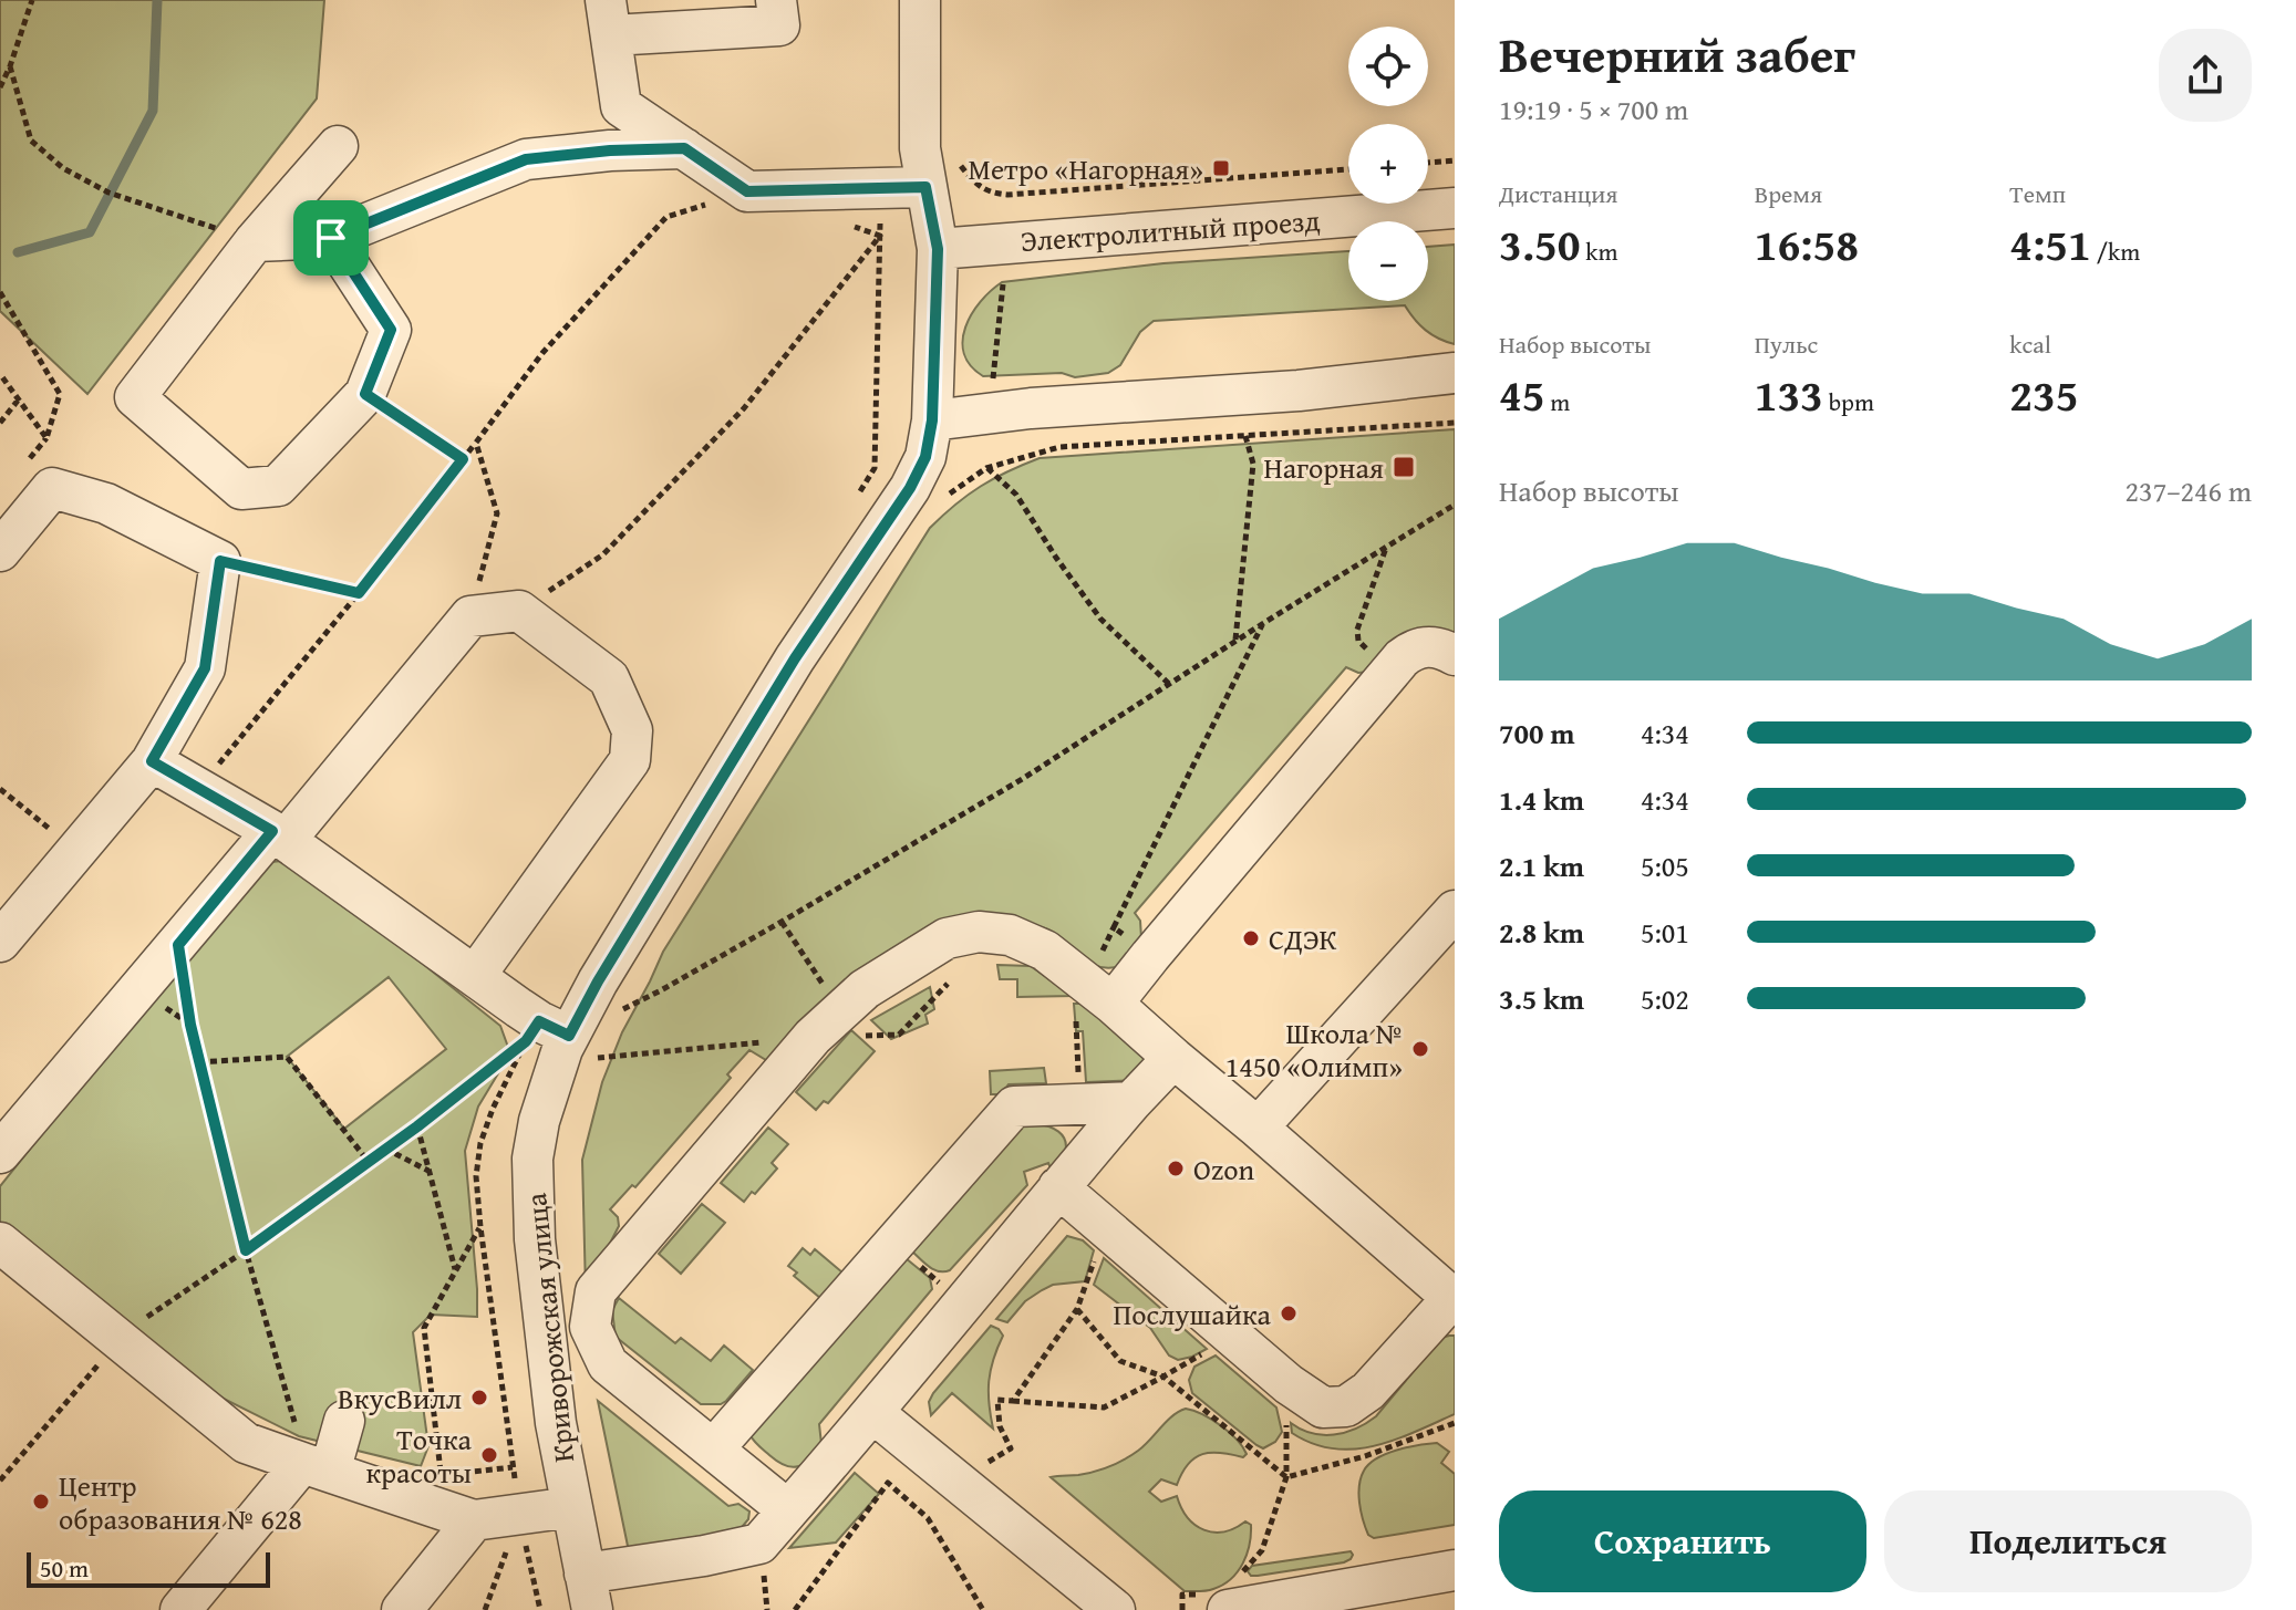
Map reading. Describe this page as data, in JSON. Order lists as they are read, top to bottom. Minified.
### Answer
{"streets":{"street":["Электролитный проезд","Криворожская улица"]},"crossings":[["Электролитный проезд","Криворожская улица"]],"places":{"transit":["Метро «Нагорная»","Нагорная"],"other":["СДЭК","Школа № 1450 «Олимп»","Ozon","Послушайка","ВкусВилл","Точка красоты","Центр образования № 628"]},"scale_bar":"50 m","page":{"heading":["Вечерний забег","19:19 · 5 × 700 m"],"map_buttons":["+","−"],"stats":[["Дистанция","3.50 km"],["Время","16:58"],["Темп","4:51 /km"],["Набор высоты","45 m"],["Пульс","133 bpm"],["kcal","235"]],"chart":["Набор высоты","237–246 m"],"list":[{"name":"700 m","note":"4:34"},{"name":"1.4 km","note":"4:34"},{"name":"2.1 km","note":"5:05"},{"name":"2.8 km","note":"5:01"},{"name":"3.5 km","note":"5:02"}],"buttons":["Сохранить","Поделиться"],"scale":"50 m"}}
